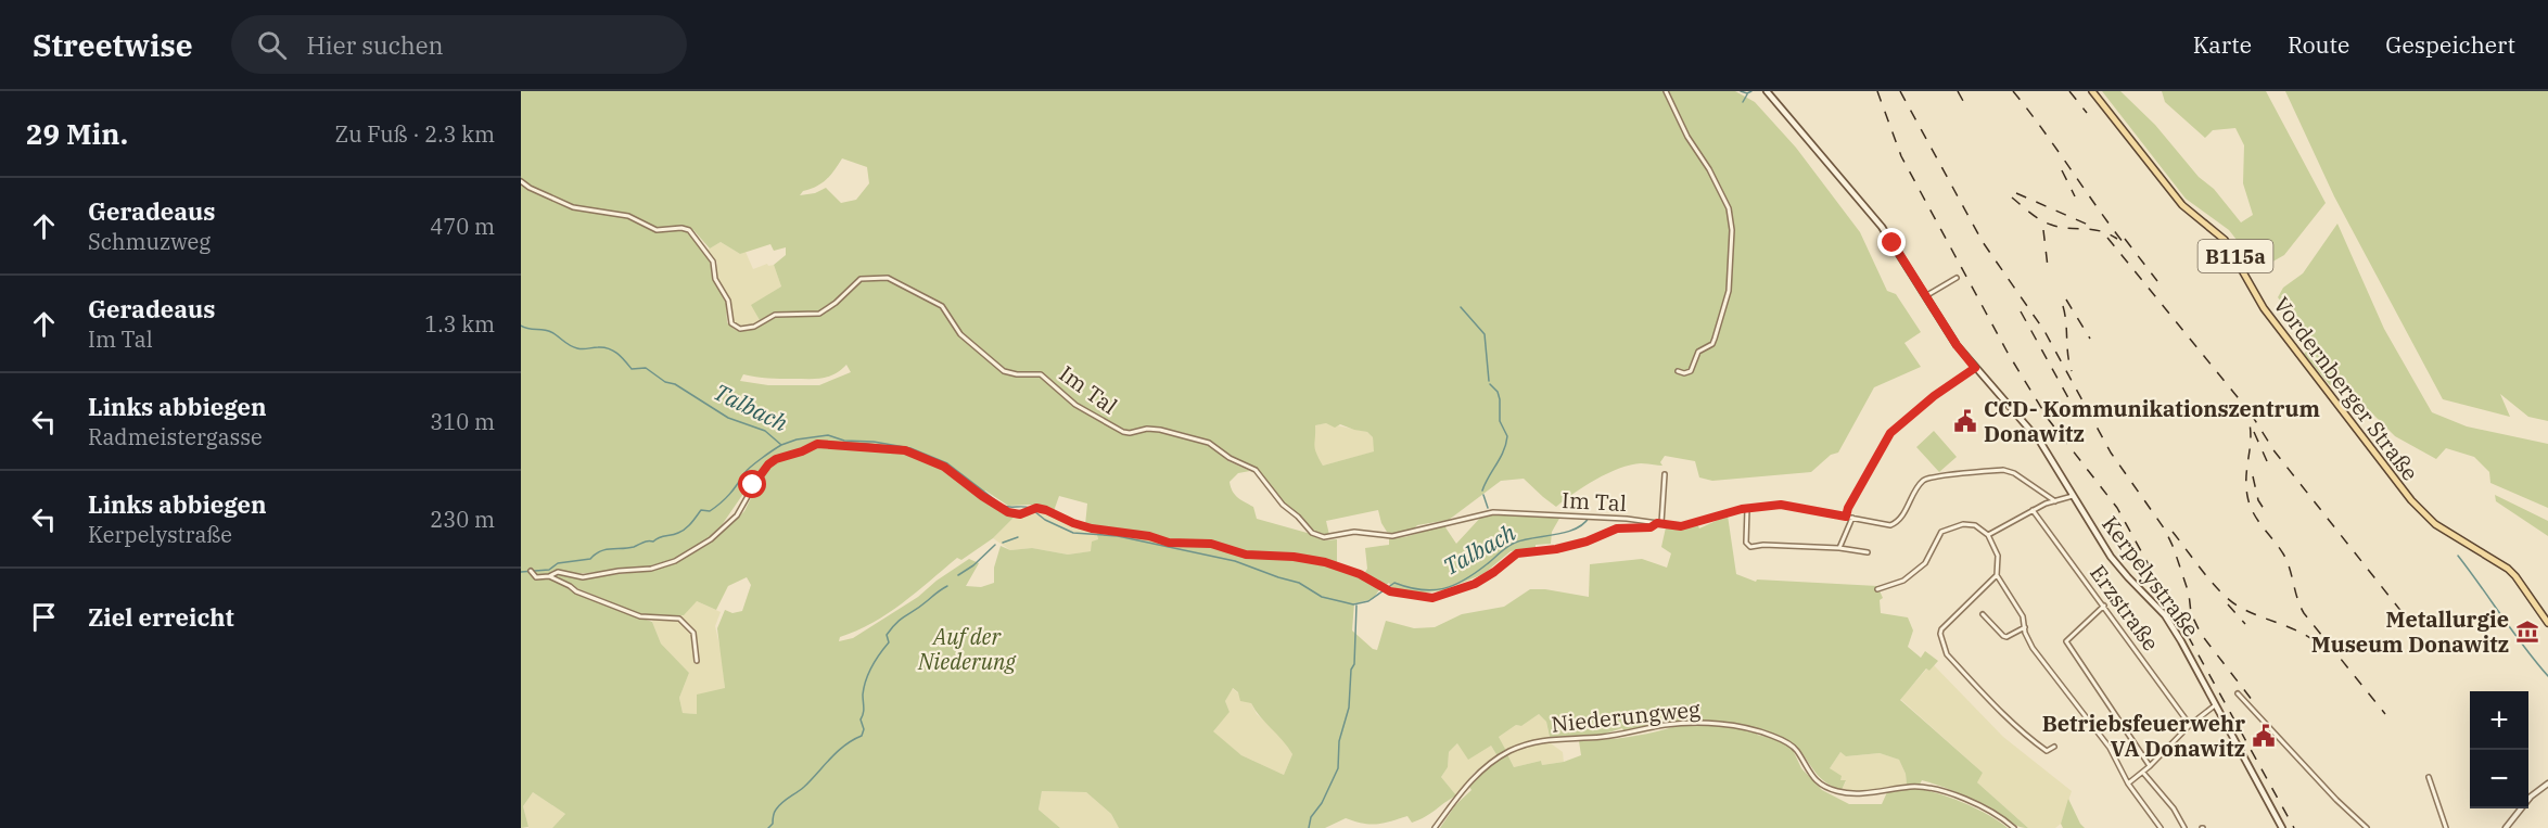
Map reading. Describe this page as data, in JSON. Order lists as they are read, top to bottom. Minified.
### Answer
{"streets":{"main road":["B115a","Vordernberger Straße","Kerpelystraße"],"street":["Im Tal","Erzstraße","Niederungweg"]},"water":["Talbach"],"parks":["Auf der Niederung"],"places":{"public building":["CCD- Kommunikationszentrum Donawitz","Betriebsfeuerwehr VA Donawitz"],"museum":["Metallurgie Museum Donawitz"]},"page":{"header":"Streetwise","search":"Hier suchen","nav":["Karte","Route","Gespeichert"],"heading":["29 Min.","Zu Fuß · 2.3 km"],"list":[["Geradeaus","Schmuzweg","470 m"],["Geradeaus","Im Tal","1.3 km"],["Links abbiegen","Radmeistergasse","310 m"],["Links abbiegen","Kerpelystraße","230 m"],"Ziel erreicht"],"map_buttons":["+","−"]}}
